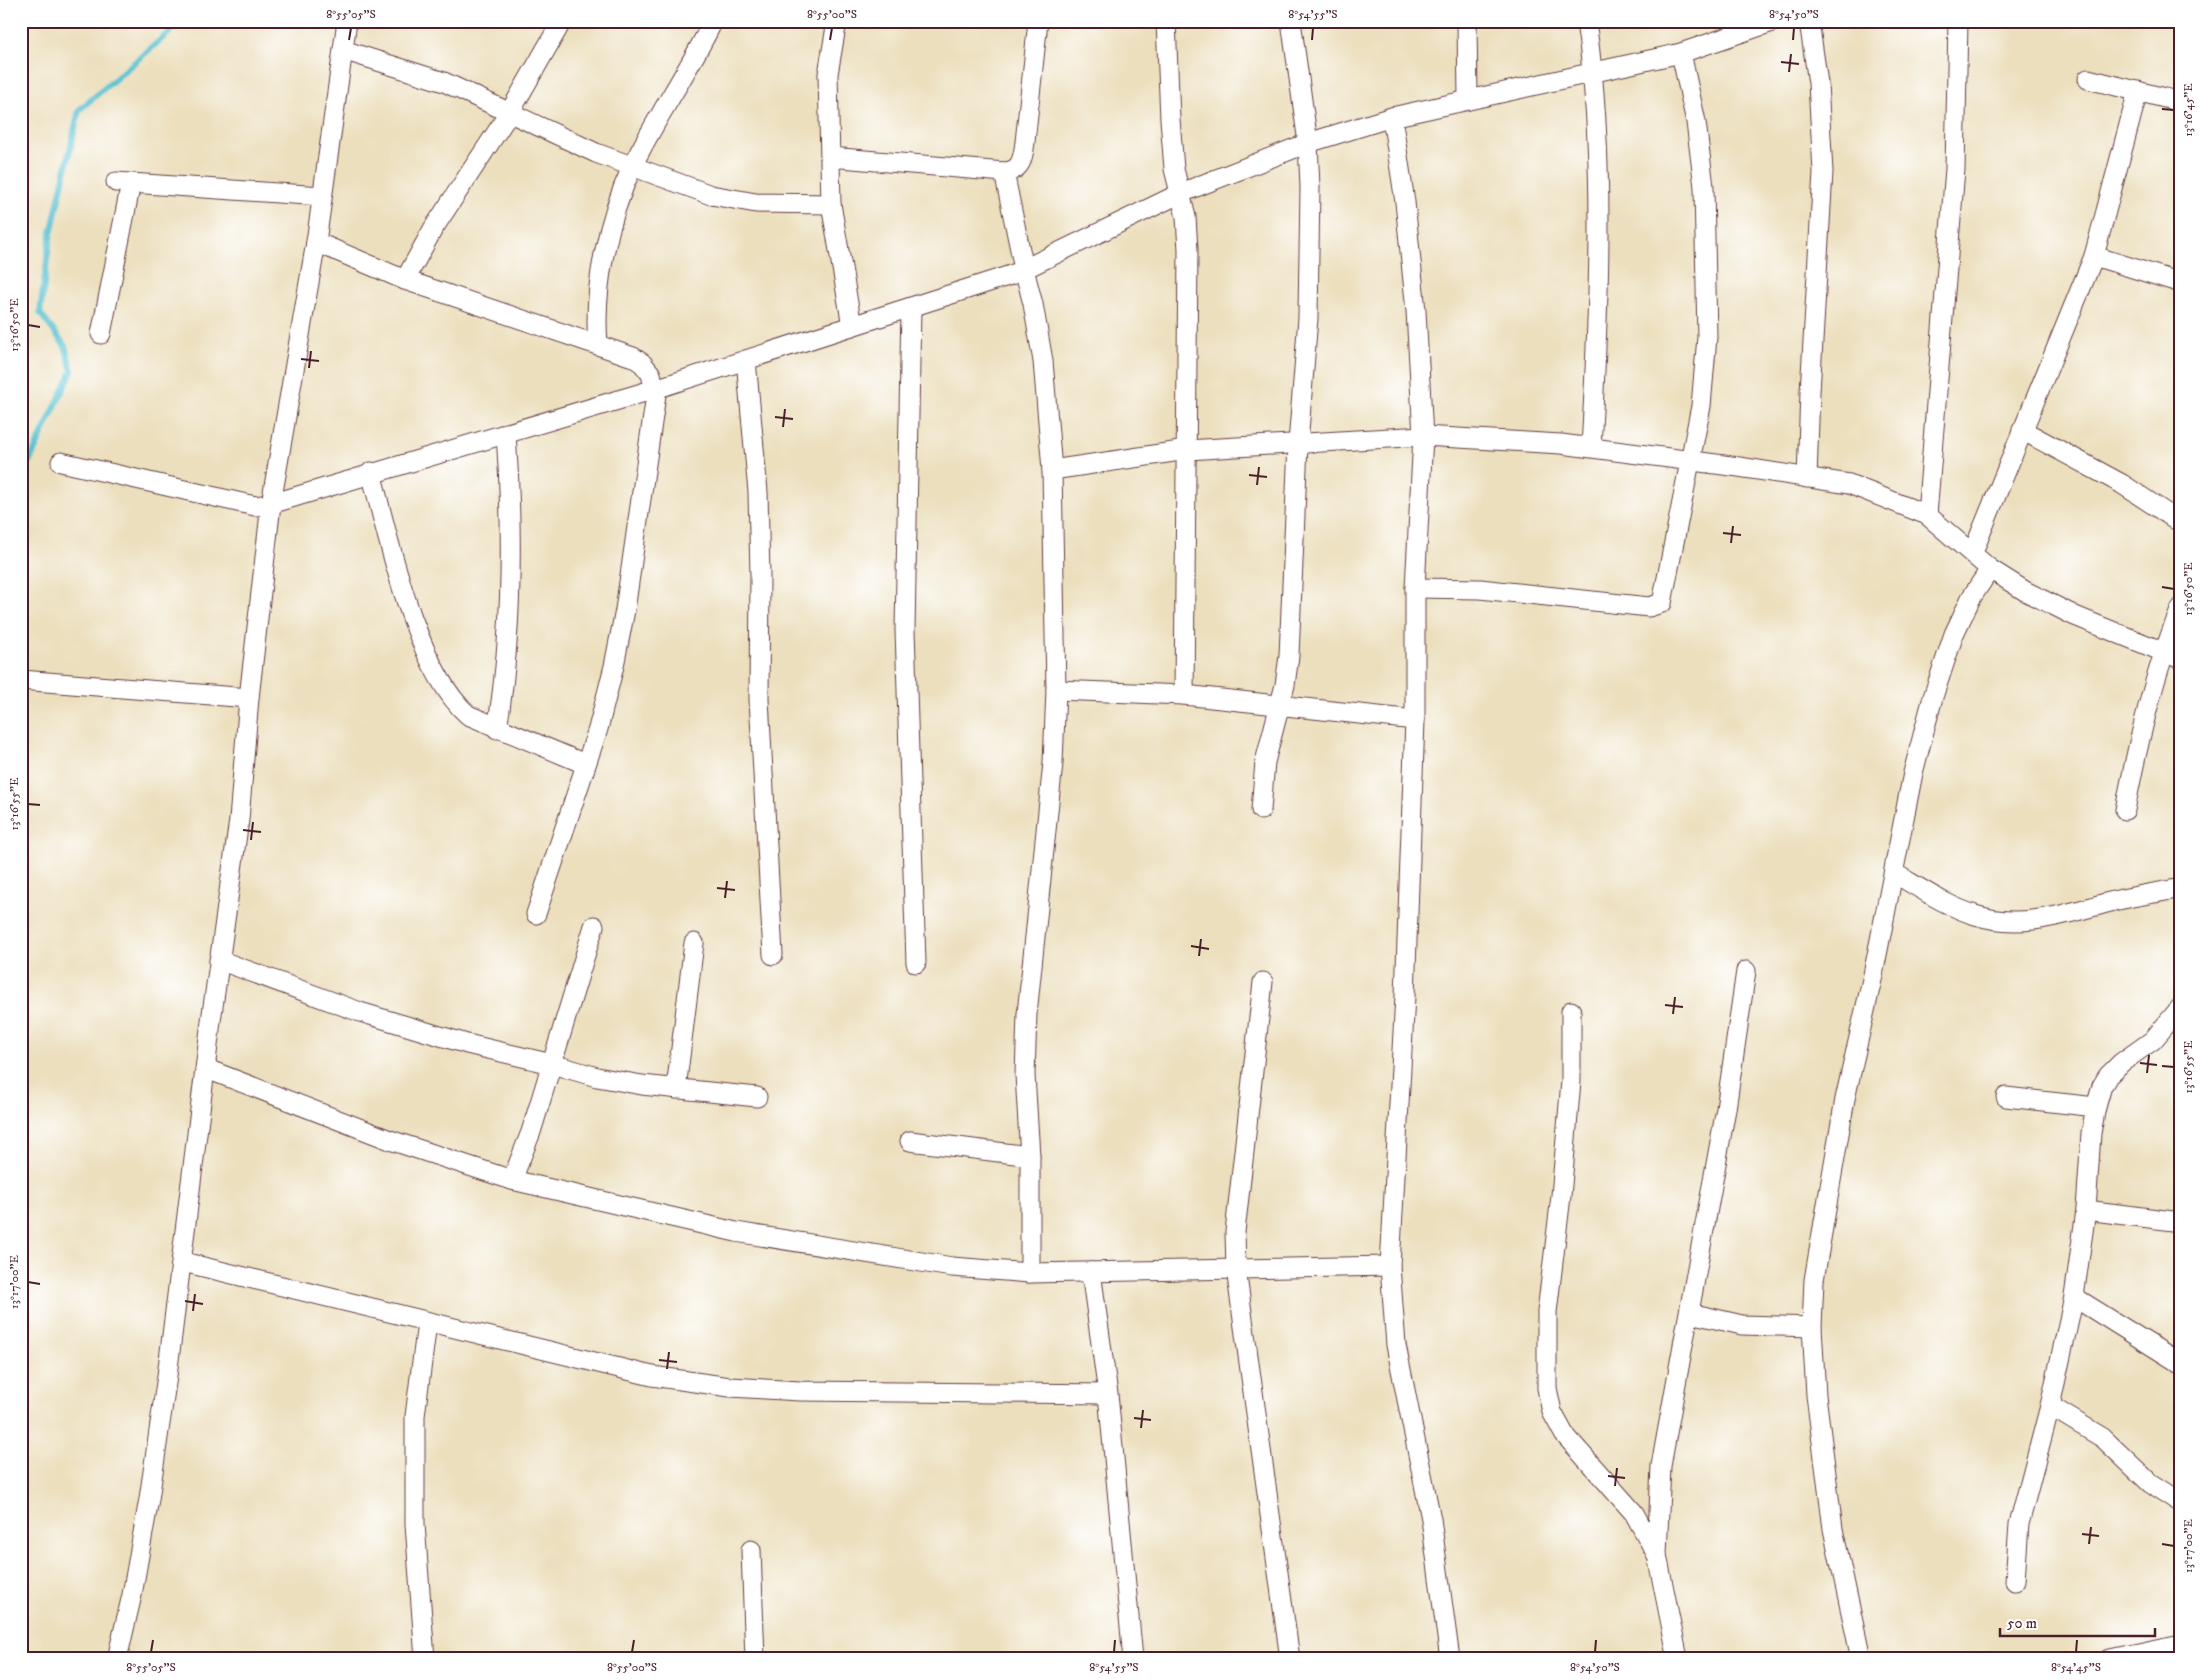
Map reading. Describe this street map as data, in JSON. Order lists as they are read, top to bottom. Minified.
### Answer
{"scale_bar":"50 m","coordinates":["8°55'05\"S","8°55'00\"S","8°54'55\"S","8°54'50\"S","13°16'45\"E","13°16'50\"E","13°16'55\"E","13°17'00\"E","8°54'45\"S"]}
